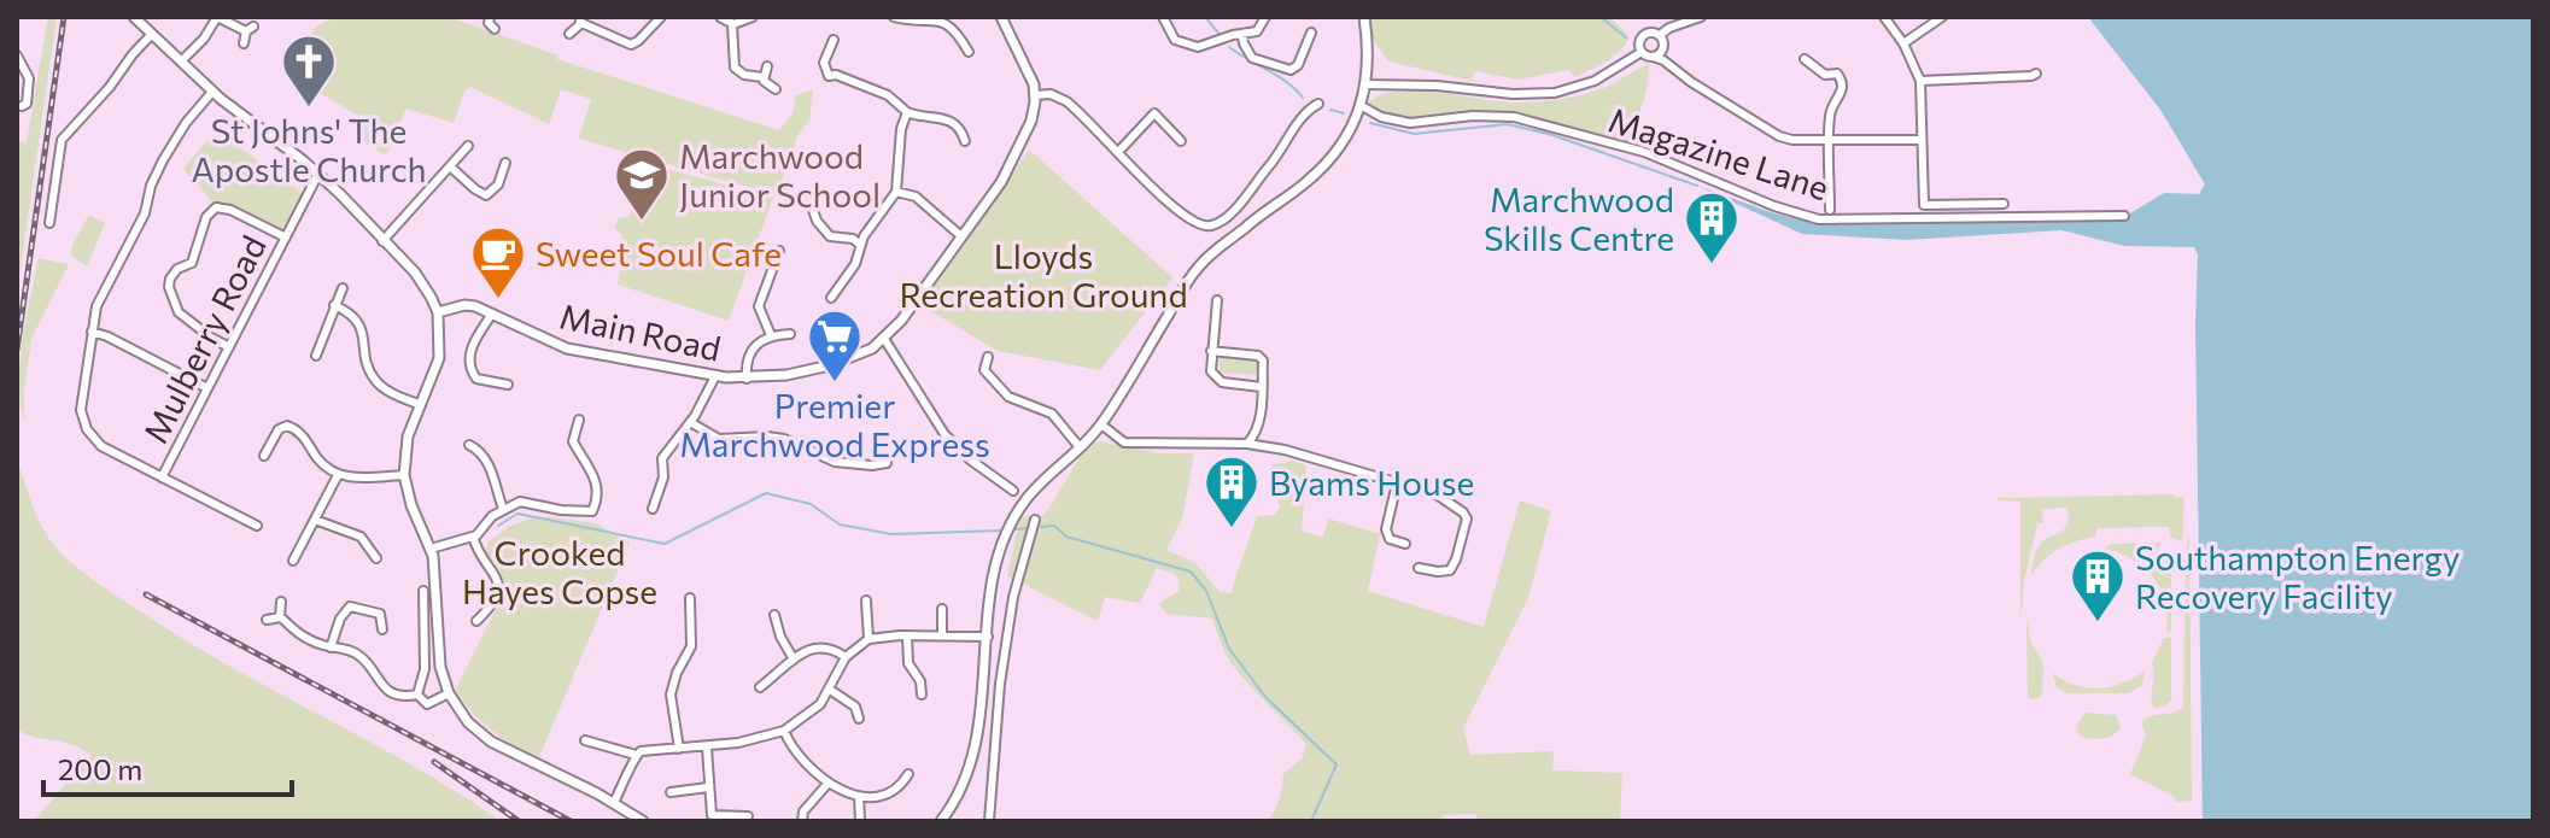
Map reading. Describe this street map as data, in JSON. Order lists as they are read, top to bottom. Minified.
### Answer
{"streets":{"street":["Magazine Lane","Main Road","Mulberry Road"]},"parks":["Lloyds Recreation Ground","Crooked Hayes Copse"],"places":{"church":["St Johns' The Apostle Church"],"school or university":["Marchwood Junior School"],"building":["Marchwood Skills Centre","Byams House","Southampton Energy Recovery Facility"],"cafe":["Sweet Soul Cafe"],"supermarket":["Premier Marchwood Express"]},"scale_bar":"200 m"}
